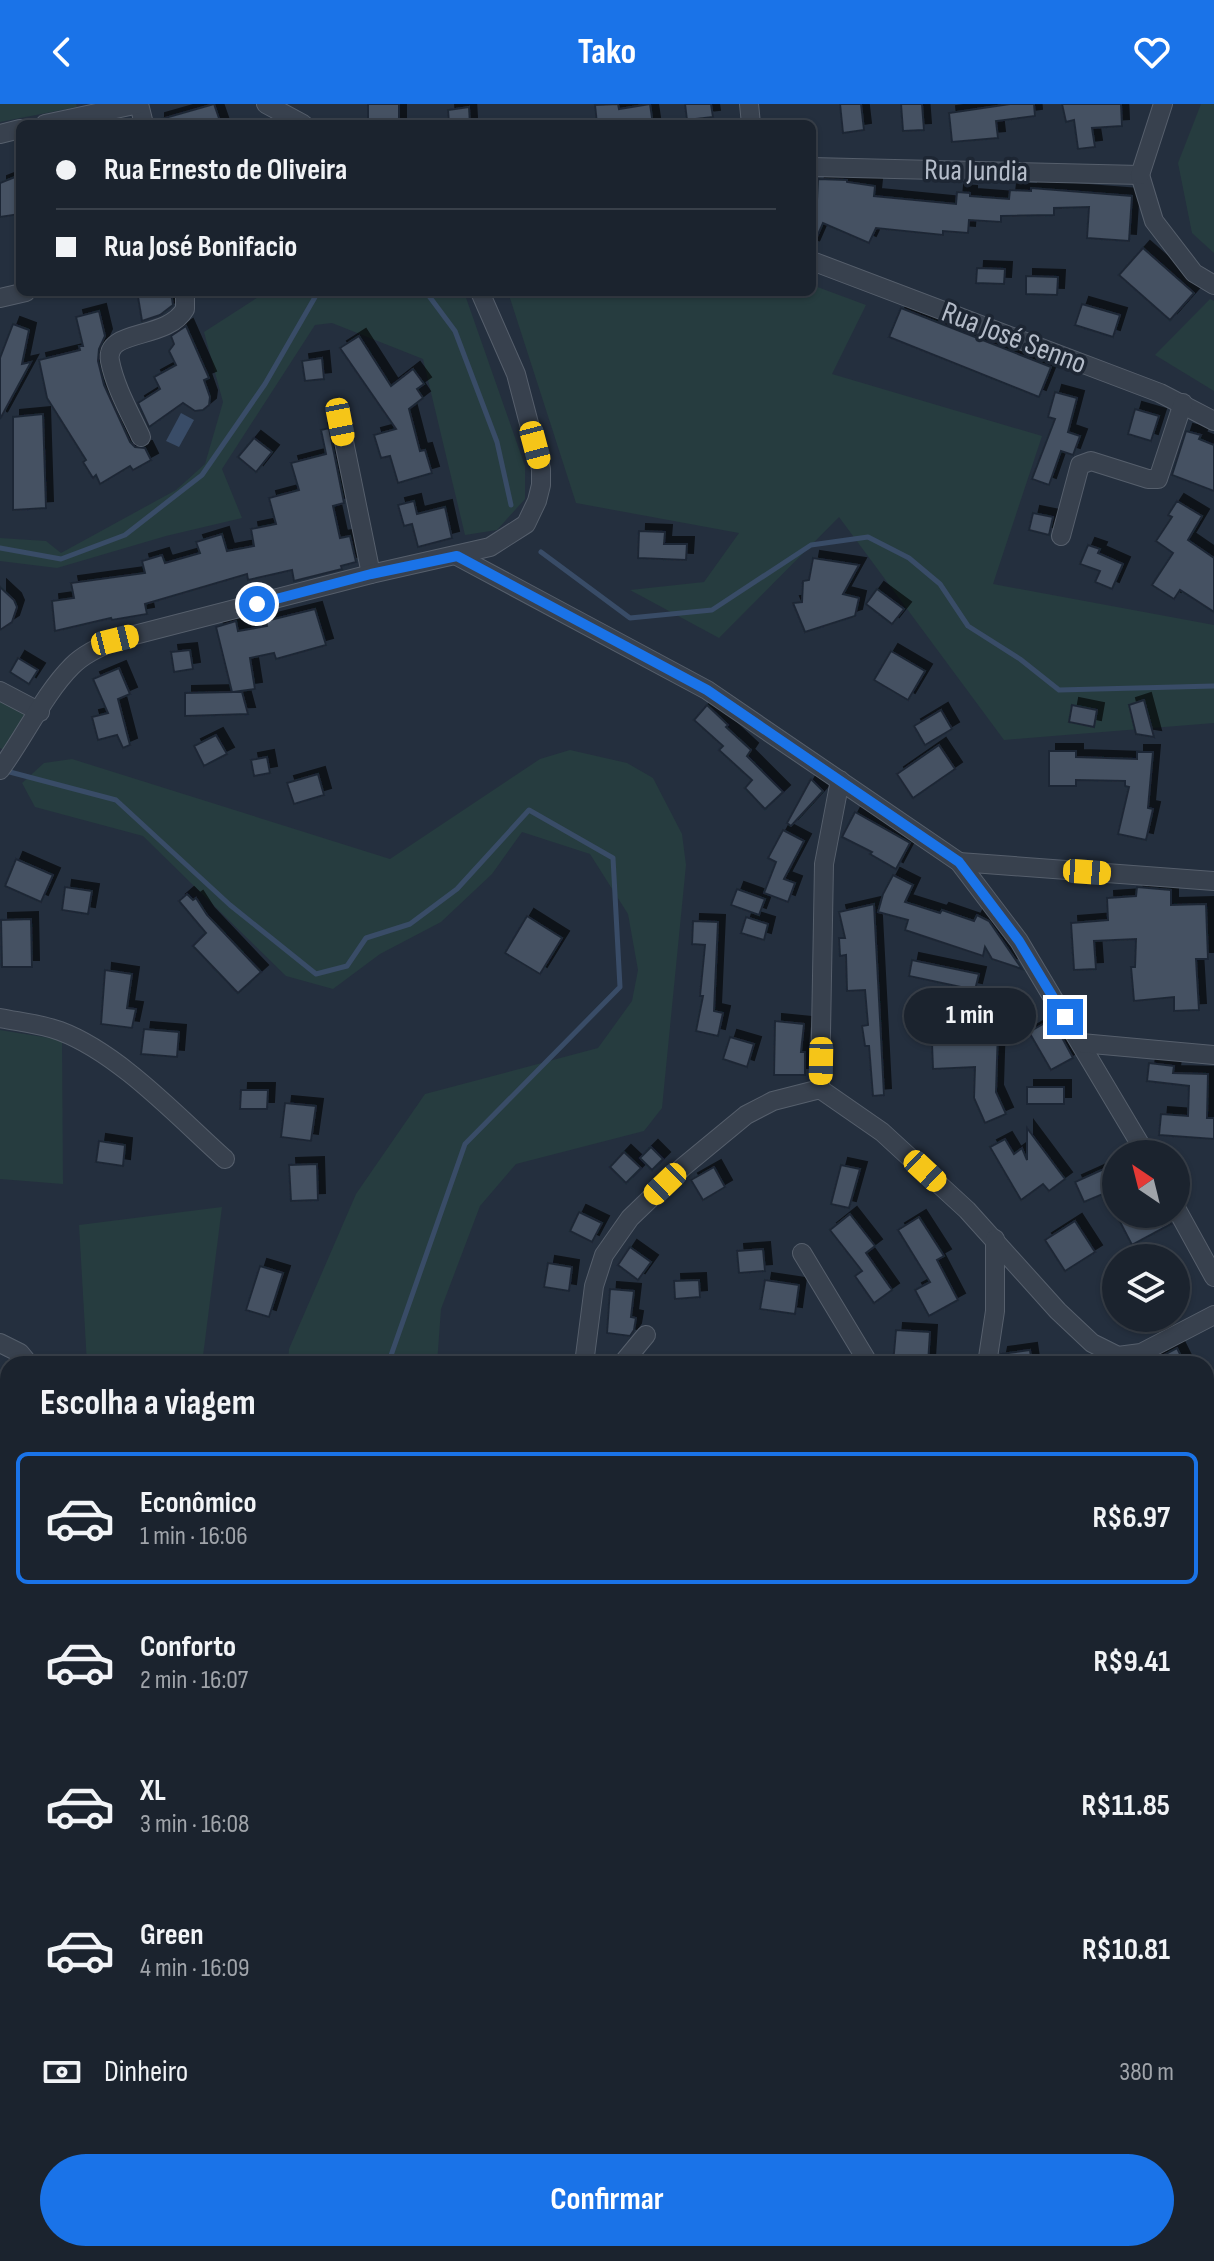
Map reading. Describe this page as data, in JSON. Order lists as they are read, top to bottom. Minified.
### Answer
{"streets":{"street":["Rua Jundia","Rua José Senno"]},"north":"top left","page":{"header":"Tako","banner":["Rua Ernesto de Oliveira","Rua José Bonifacio"],"bubble":"1 min","heading":"Escolha a viagem","list":[{"name":"Econômico","note":"1 min · 16:06","value":"R$6.97"},{"name":"Conforto","note":"2 min · 16:07","value":"R$9.41"},{"name":"XL","note":"3 min · 16:08","value":"R$11.85"},{"name":"Green","note":"4 min · 16:09","value":"R$10.81"}],"pay":["Dinheiro","380 m"],"buttons":"Confirmar"}}
